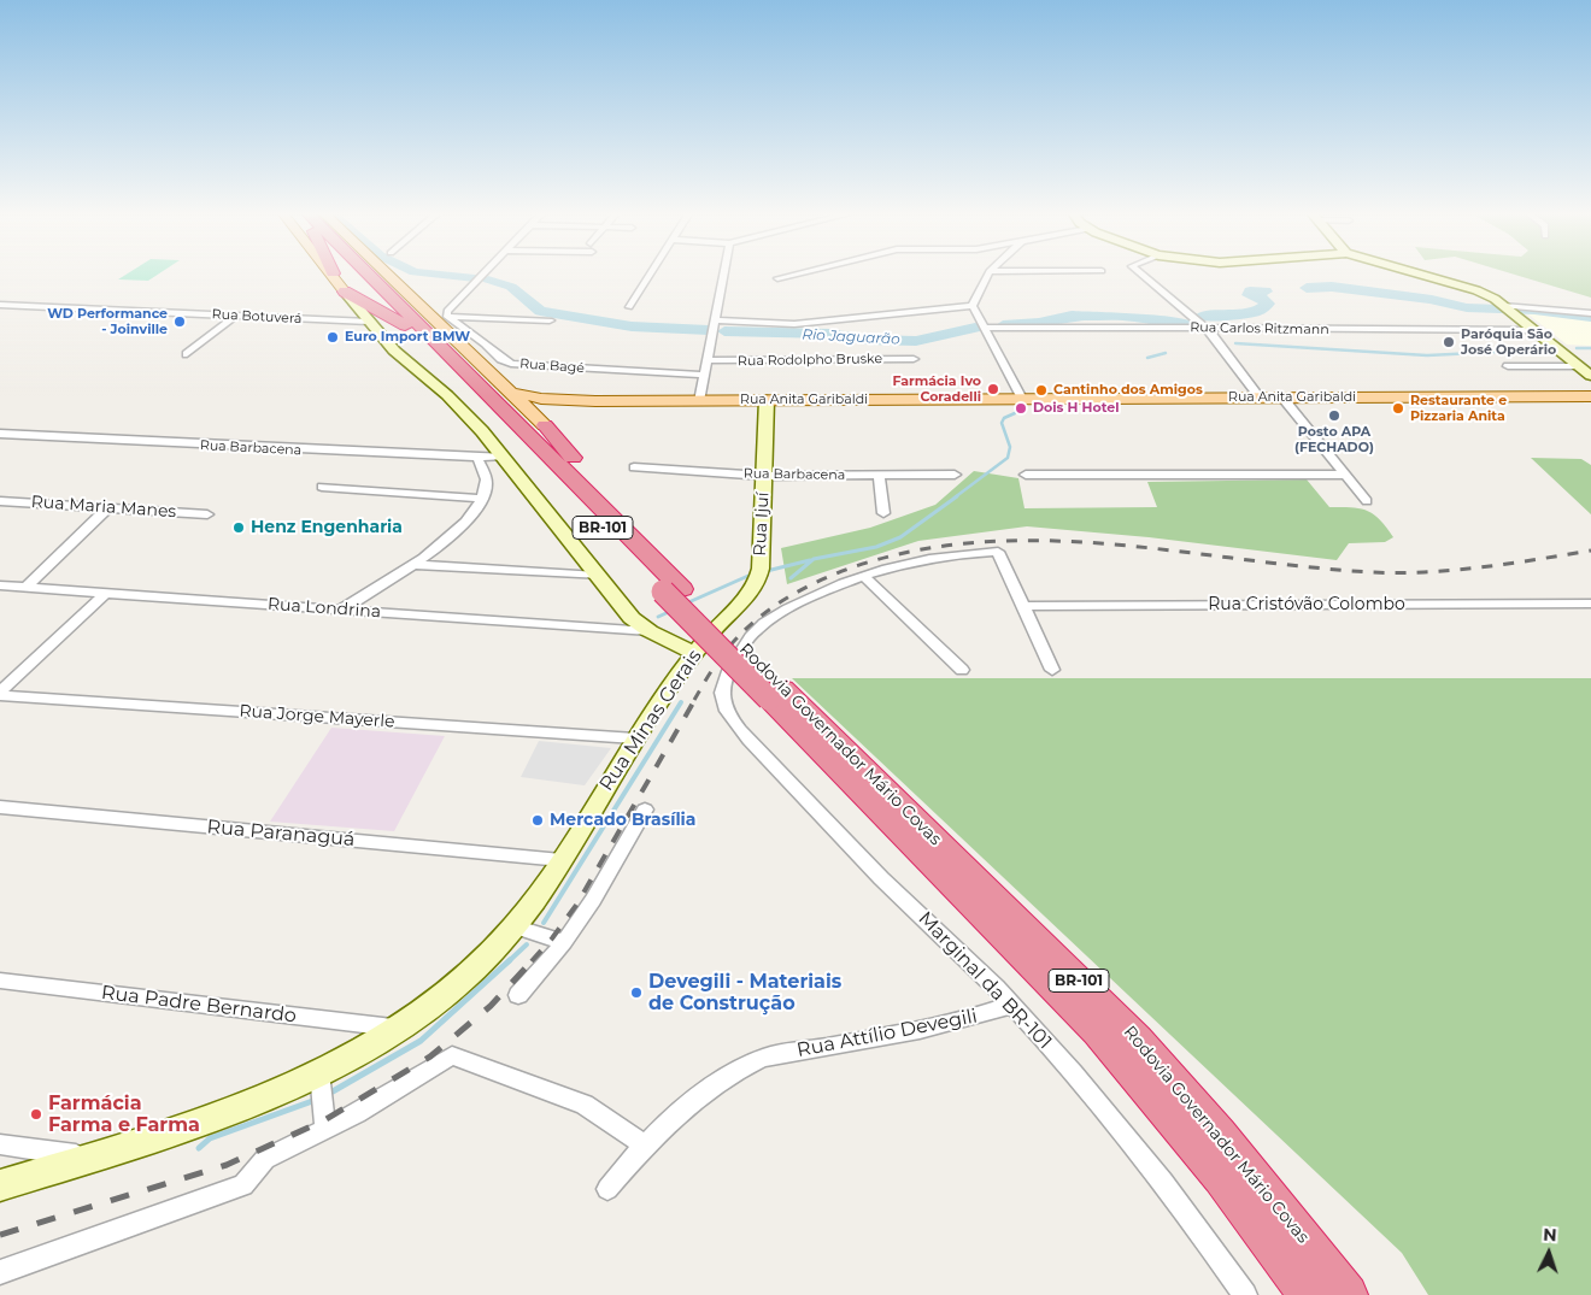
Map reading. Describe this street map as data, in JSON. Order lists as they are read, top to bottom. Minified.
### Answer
{"streets":{"highway":["BR-101","Rodovia Governador Mário Covas"],"main road":["Rua Anita Garibaldi","Rua Ijuí","Rua Minas Gerais"],"street":["Rua Botuverá","Rua Carlos Ritzmann","Rua Rodolpho Bruske","Rua Bagé","Rua Barbacena","Rua Maria Manes","Rua Cristóvão Colombo","Rua Londrina","Rua Jorge Mayerle","Rua Paranaguá","Marginal da BR-101","Rua Padre Bernardo","Rua Attílio Devegili"]},"crossings":[["Rua Anita Garibaldi","Rua Ijuí"],["Rua Barbacena","Rua Ijuí"],["Rua Ijuí","Rua Minas Gerais"],["Rua Jorge Mayerle","Rua Minas Gerais"],["Rua Minas Gerais","Rua Paranaguá"],["Rua Minas Gerais","Rua Padre Bernardo"],["Marginal da BR-101","Rua Attílio Devegili"]],"water":["Rio Jaguarão"],"places":["WD Performance - Joinville","Euro Import BMW","Paróquia São José Operário","Farmácia Ivo Coradelli","Cantinho dos Amigos","Dois H Hotel","Restaurante e Pizzaria Anita","Posto APA (FECHADO)","Henz Engenharia","Mercado Brasília","Devegili - Materiais de Construção","Farmácia Farma e Farma"],"north":"top"}
